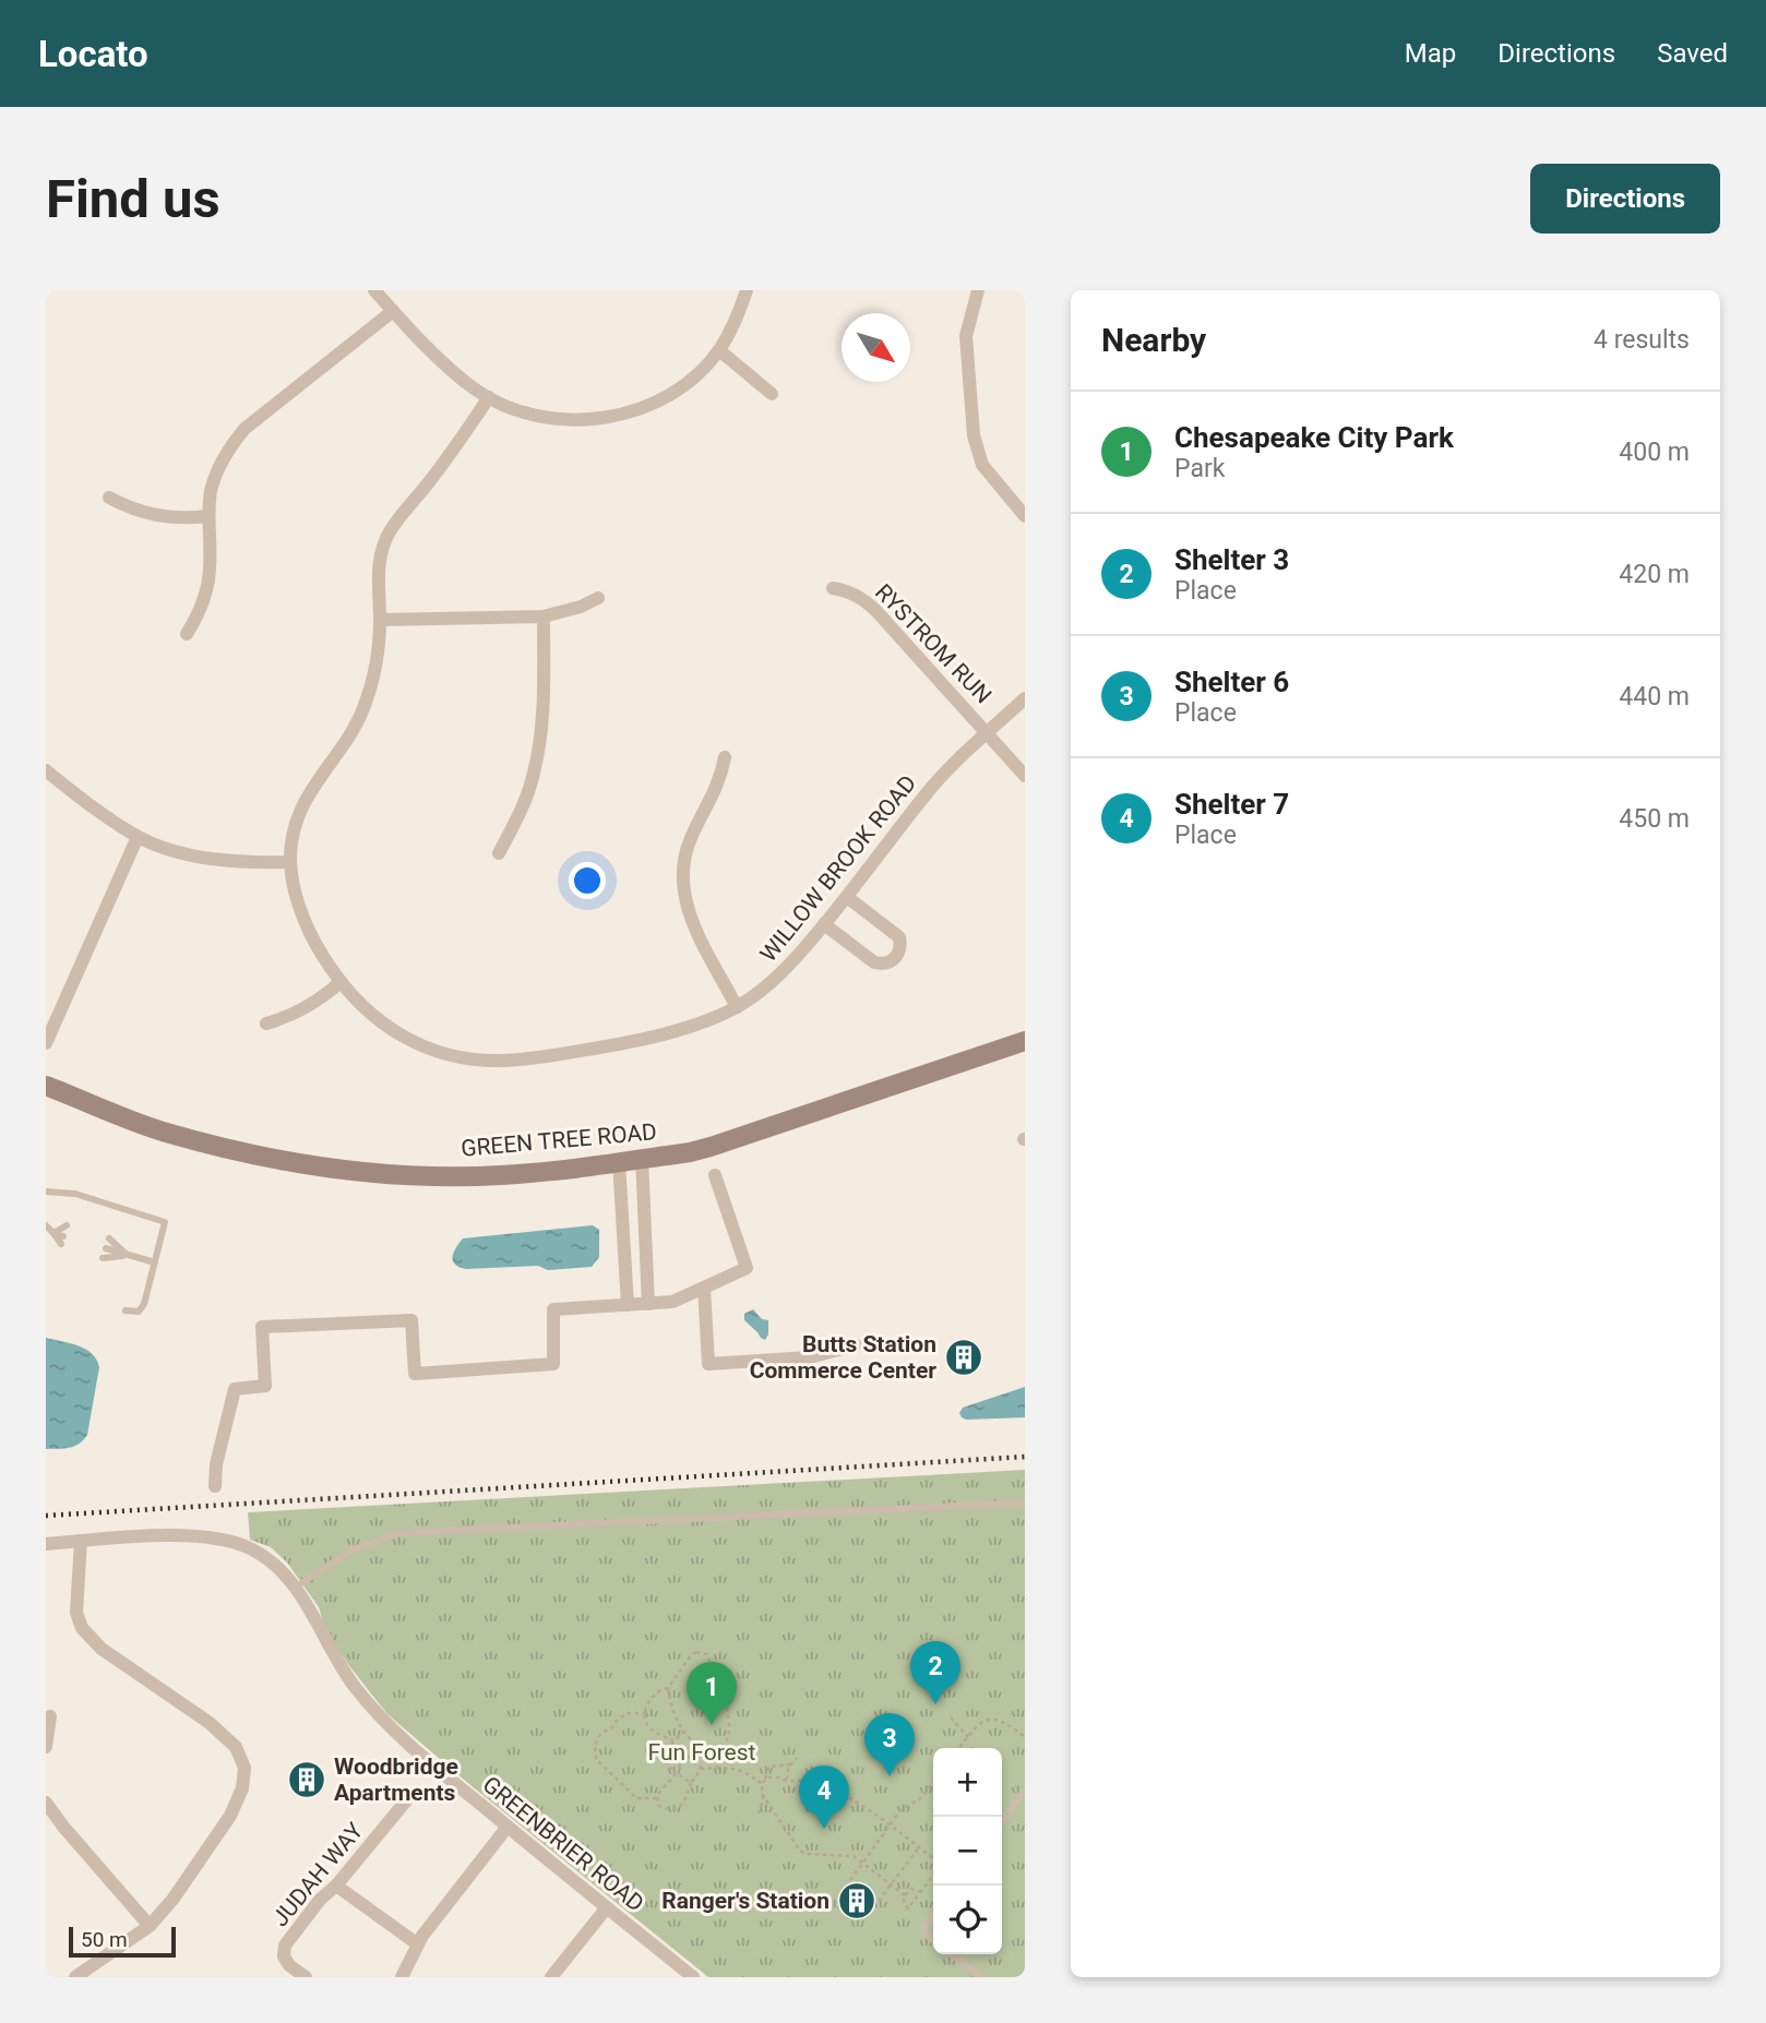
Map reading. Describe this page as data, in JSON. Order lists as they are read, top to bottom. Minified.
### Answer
{"streets":{"street":["RYSTROM RUN","WILLOW BROOK ROAD","GREEN TREE ROAD","GREENBRIER ROAD","JUDAH WAY"]},"crossings":[["RYSTROM RUN","WILLOW BROOK ROAD"]],"parks":["Fun Forest"],"places":{"building":["Butts Station Commerce Center","Woodbridge Apartments","Ranger's Station"]},"scale_bar":"50 m","north":"bottom right","page":{"header":"Locato","nav":["Map","Directions","Saved"],"buttons":"Directions","title":"Find us","heading":["Nearby","4 results"],"list":[{"mark":"1","name":"Chesapeake City Park","note":"Park","value":"400 m"},{"mark":"2","name":"Shelter 3","note":"Place","value":"420 m"},{"mark":"3","name":"Shelter 6","note":"Place","value":"440 m"},{"mark":"4","name":"Shelter 7","note":"Place","value":"450 m"}],"pins":["2","1","3","4"],"map_buttons":["+","−"],"scale":"50 m"}}
